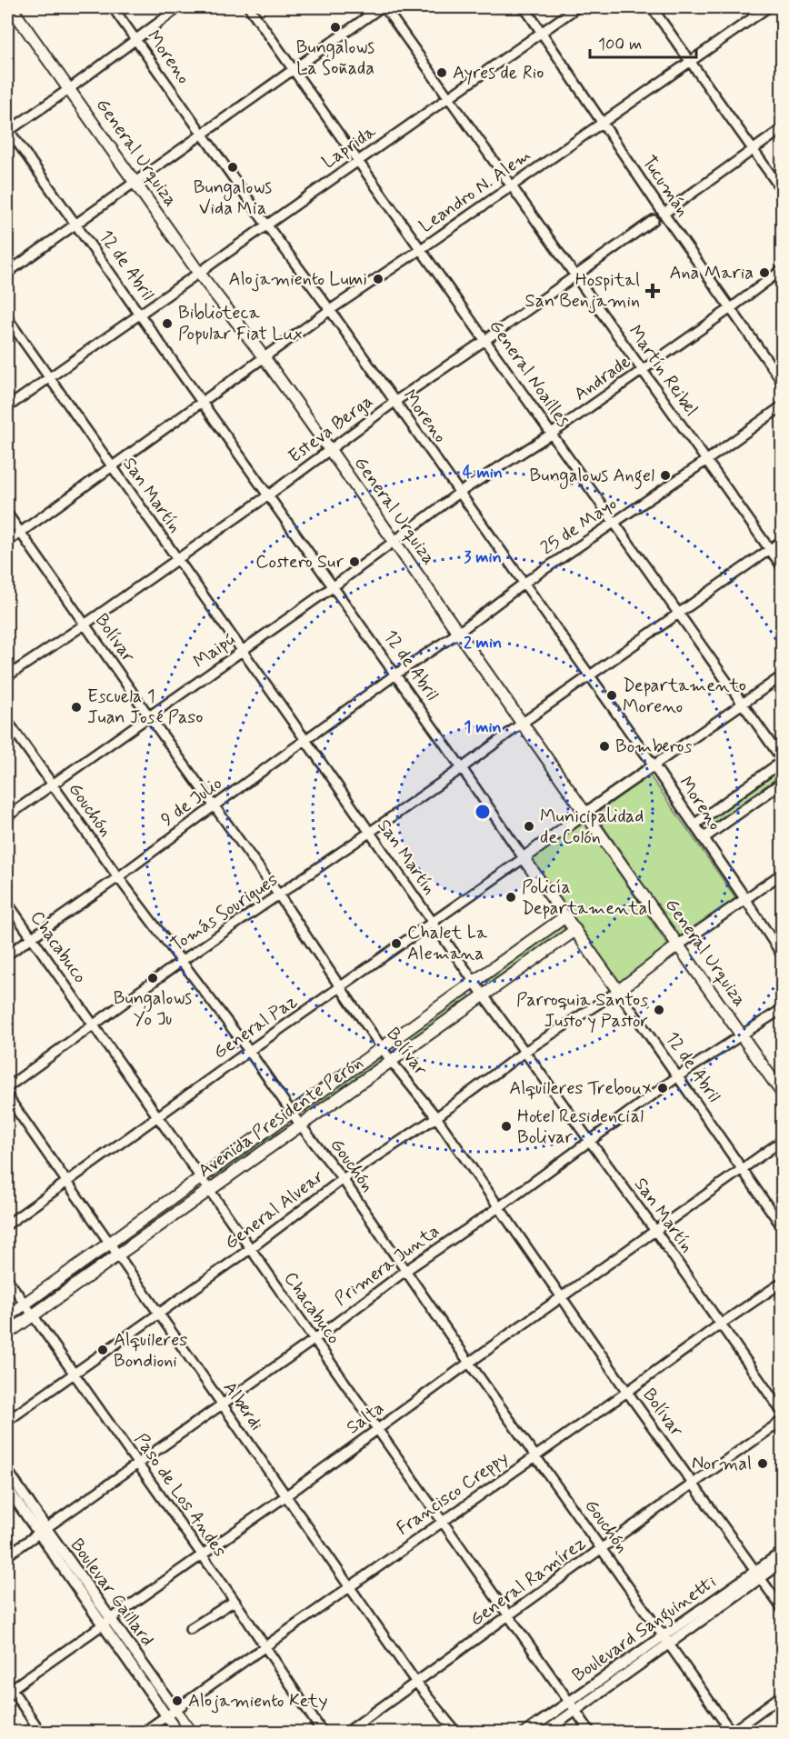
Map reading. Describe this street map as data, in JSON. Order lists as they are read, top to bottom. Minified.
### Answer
{"streets":{"main road":["General Urquiza","12 de Abril","Avenida Presidente Perón"],"street":["Moreno","Laprida","Tucumán","Leandro N. Alem","Martín Reibel","General Noailles","Andrade","Esteva Berga","San Martín","25 de Mayo","Bolívar","Maipú","9 de Julio","Gouchón","Tomás Sourigues","Chacabuco","General Paz","General Alvear","Primera Junta","Alberdi","Salta","Francisco Creppy","Paso de Los Andes","General Ramírez","Boulevar Gaillard","Boulevard Sanguinetti"]},"crossings":[["Moreno","Laprida"],["Moreno","Leandro N. Alem"],["Moreno","Andrade"],["Moreno","Esteva Berga"],["Moreno","25 de Mayo"],["Moreno","Tomás Sourigues"],["Laprida","General Urquiza"],["Laprida","Tucumán"],["Laprida","12 de Abril"],["Laprida","Martín Reibel"],["Laprida","General Noailles"],["Laprida","San Martín"],["General Urquiza","Leandro N. Alem"],["General Urquiza","Andrade"],["General Urquiza","Esteva Berga"],["General Urquiza","25 de Mayo"],["General Urquiza","Tomás Sourigues"],["General Urquiza","Primera Junta"],["Tucumán","Leandro N. Alem"],["Tucumán","Andrade"],["Leandro N. Alem","12 de Abril"],["Leandro N. Alem","Martín Reibel"],["Leandro N. Alem","General Noailles"],["Leandro N. Alem","San Martín"],["Leandro N. Alem","Bolívar"],["12 de Abril","Andrade"],["12 de Abril","Esteva Berga"],["12 de Abril","25 de Mayo"],["12 de Abril","Maipú"],["12 de Abril","9 de Julio"],["12 de Abril","Tomás Sourigues"],["12 de Abril","General Paz"],["12 de Abril","Avenida Presidente Perón"],["12 de Abril","General Alvear"],["12 de Abril","Primera Junta"],["12 de Abril","Salta"],["Martín Reibel","Andrade"],["Martín Reibel","Esteva Berga"],["Martín Reibel","25 de Mayo"],["Martín Reibel","Tomás Sourigues"],["General Noailles","Andrade"],["General Noailles","Esteva Berga"],["General Noailles","25 de Mayo"],["General Noailles","Tomás Sourigues"],["Andrade","Maipú"],["Esteva Berga","San Martín"],["Esteva Berga","Bolívar"],["San Martín","Maipú"],["San Martín","9 de Julio"],["San Martín","Tomás Sourigues"],["San Martín","General Paz"],["San Martín","Avenida Presidente Perón"],["San Martín","General Alvear"],["San Martín","Primera Junta"],["San Martín","Salta"],["San Martín","Francisco Creppy"],["25 de Mayo","9 de Julio"],["Bolívar","Maipú"],["Bolívar","9 de Julio"],["Bolívar","Tomás Sourigues"],["Bolívar","General Paz"],["Bolívar","Avenida Presidente Perón"],["Bolívar","General Alvear"],["Bolívar","Primera Junta"],["Bolívar","Salta"],["Bolívar","Francisco Creppy"],["Bolívar","General Ramírez"],["Bolívar","Boulevard Sanguinetti"],["Maipú","Gouchón"],["9 de Julio","Gouchón"],["9 de Julio","Chacabuco"],["Gouchón","Tomás Sourigues"],["Gouchón","General Paz"],["Gouchón","Avenida Presidente Perón"],["Gouchón","General Alvear"],["Gouchón","Primera Junta"],["Gouchón","Salta"],["Gouchón","Francisco Creppy"],["Gouchón","General Ramírez"],["Gouchón","Boulevard Sanguinetti"],["Tomás Sourigues","Chacabuco"],["Chacabuco","General Paz"],["Chacabuco","Avenida Presidente Perón"],["Chacabuco","General Alvear"],["Chacabuco","Primera Junta"],["Chacabuco","Salta"],["Chacabuco","Francisco Creppy"],["Chacabuco","General Ramírez"],["Chacabuco","Boulevard Sanguinetti"],["General Paz","Alberdi"],["Avenida Presidente Perón","Alberdi"],["Avenida Presidente Perón","Paso de Los Andes"],["General Alvear","Alberdi"],["General Alvear","Paso de Los Andes"],["Primera Junta","Alberdi"],["Primera Junta","Paso de Los Andes"],["Primera Junta","Boulevar Gaillard"],["Alberdi","Salta"],["Alberdi","Francisco Creppy"],["Alberdi","General Ramírez"],["Salta","Paso de Los Andes"],["Salta","Boulevar Gaillard"],["Francisco Creppy","Paso de Los Andes"],["Francisco Creppy","Boulevar Gaillard"]],"places":{"other":["Bungalows La Soñada","Ayres de Rio","Bungalows Vida Mia","Ana Maria","Alojamiento Lumi","Biblioteca Popular Fiat Lux","Bungalows Angel","Costero Sur","Departamento Moreno","Escuela 1 Juan José Paso","Bomberos","Municipalidad de Colón","Policía Departamental","Chalet La Alemana","Bungalows Yo Ju","Parroquia Santos Justo y Pastor","Alquileres Treboux","Hotel Residencial Bolivar","Alquileres Bondioni","Normal","Alojamiento Kety"],"health":["Hospital San Benjamin"]},"scale_bar":"100 m","rings":["4 min","3 min","2 min","1 min"]}
